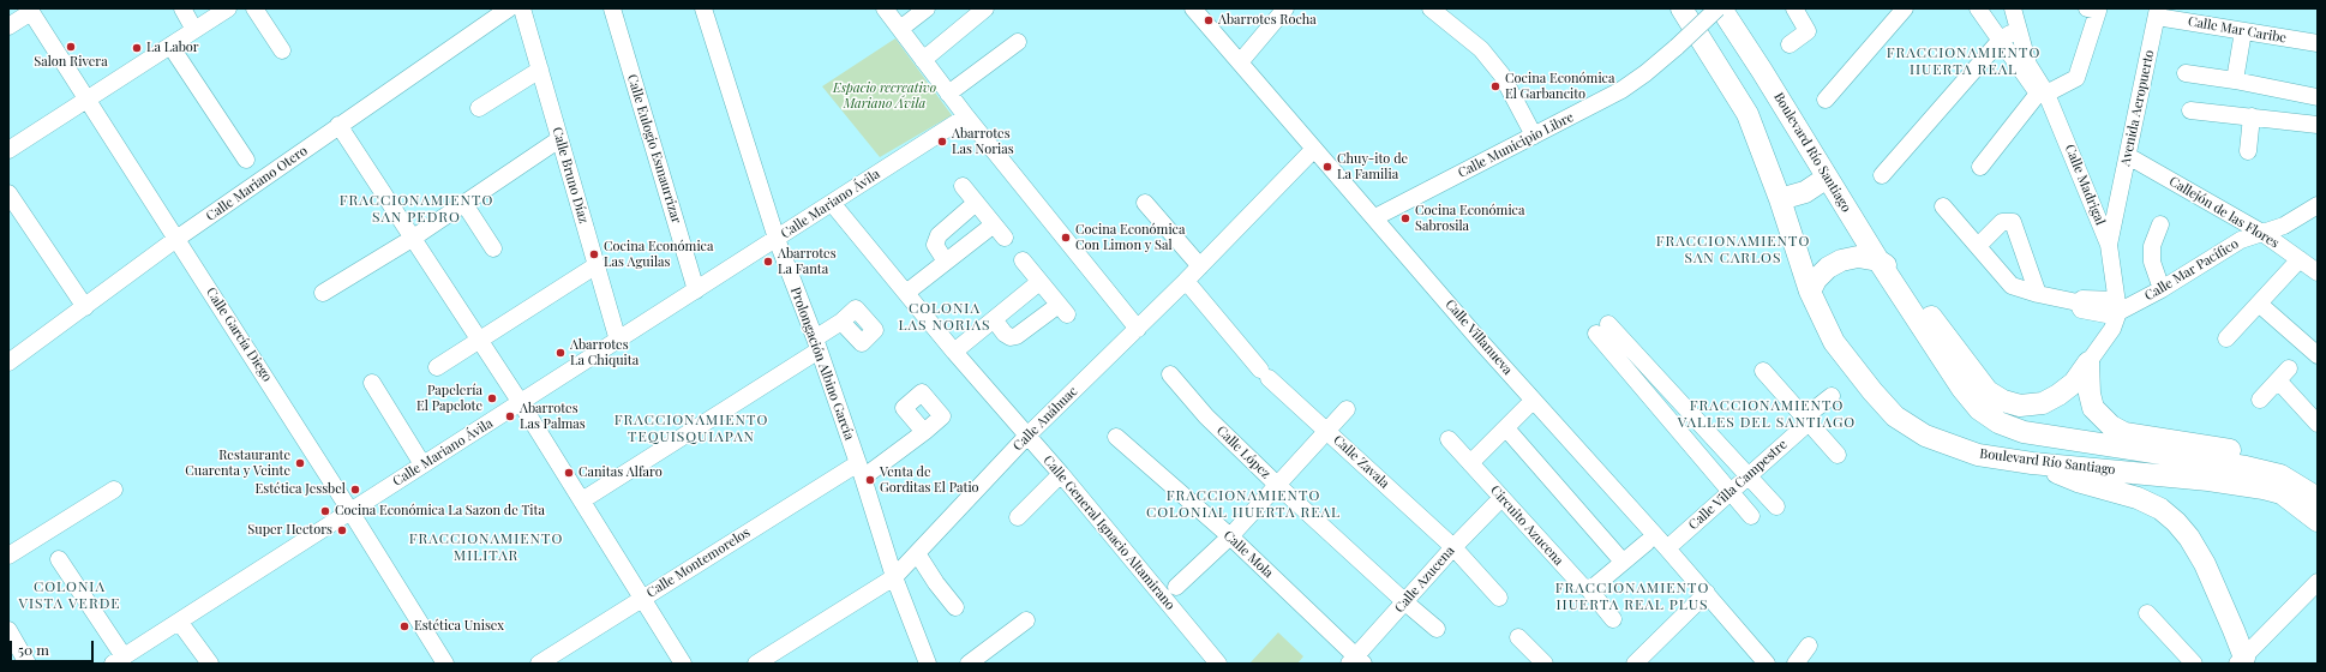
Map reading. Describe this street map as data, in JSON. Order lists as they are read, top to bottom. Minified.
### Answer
{"streets":{"main road":["Boulevard Río Santiago"],"street":["Calle Mar Caribe","Avenida Aeropuerto","Calle Municipio Libre","Calle Eulogio Esmaurrizar","Calle Bruno Díaz","Calle Mariano Otero","Calle Madrigal","Calle Mariano Ávila","Callejón de las Flores","Calle Mar Pacífico","Calle García Diego","Calle Villanueva","Prolongación Albino García","Calle Anáhuac","Calle López","Calle Zavala","Calle Villa Campestre","Circuito Azucena","Calle General Ignacio Altamirano","Calle Mola","Calle Montemorelos","Calle Azucena"]},"crossings":[["Calle Mar Caribe","Avenida Aeropuerto"],["Avenida Aeropuerto","Calle Madrigal"],["Avenida Aeropuerto","Callejón de las Flores"],["Calle Municipio Libre","Boulevard Río Santiago"],["Calle Municipio Libre","Calle Villanueva"],["Calle Eulogio Esmaurrizar","Calle Mariano Ávila"],["Calle Bruno Díaz","Calle Mariano Ávila"],["Calle Mariano Otero","Calle García Diego"],["Calle Madrigal","Calle Mar Pacífico"],["Calle Mariano Ávila","Calle García Diego"],["Calle Mariano Ávila","Prolongación Albino García"],["Calle Mariano Ávila","Calle General Ignacio Altamirano"],["Callejón de las Flores","Calle Mar Pacífico"],["Calle Villanueva","Calle Anáhuac"],["Calle Villanueva","Calle Villa Campestre"],["Prolongación Albino García","Calle Anáhuac"],["Prolongación Albino García","Calle Montemorelos"],["Calle Anáhuac","Calle Zavala"],["Calle Anáhuac","Calle General Ignacio Altamirano"],["Calle López","Calle Azucena"],["Calle Zavala","Calle Azucena"],["Circuito Azucena","Calle Azucena"],["Calle Mola","Calle Azucena"]],"districts":["FRACCIONAMIENTO HUERTA REAL","FRACCIONAMIENTO SAN PEDRO","FRACCIONAMIENTO SAN CARLOS","COLONIA LAS NORIAS","FRACCIONAMIENTO VALLES DEL SANTIAGO","FRACCIONAMIENTO TEQUISQUIAPAN","FRACCIONAMIENTO COLONIAL HUERTA REAL","FRACCIONAMIENTO MILITAR","COLONIA VISTA VERDE","FRACCIONAMIENTO HUERTA REAL PLUS"],"parks":["Espacio recreativo Mariano Ávila"],"places":["Abarrotes Rocha","Salon Rivera","La Labor","Cocina Económica El Garbancito","Abarrotes Las Norias","Chuy-ito de La Familia","Cocina Económica Sabrosila","Cocina Económica Con Limon y Sal","Cocina Económica Las Aguilas","Abarrotes La Fanta","Abarrotes La Chiquita","Papelería El Papelote","Abarrotes Las Palmas","Restaurante Cuarenta y Veinte","Canitas Alfaro","Venta de Gorditas El Patio","Estética Jessbel","Cocina Económica La Sazon de Tita","Super Hectors","Estética Unisex"],"scale_bar":"50 m"}
